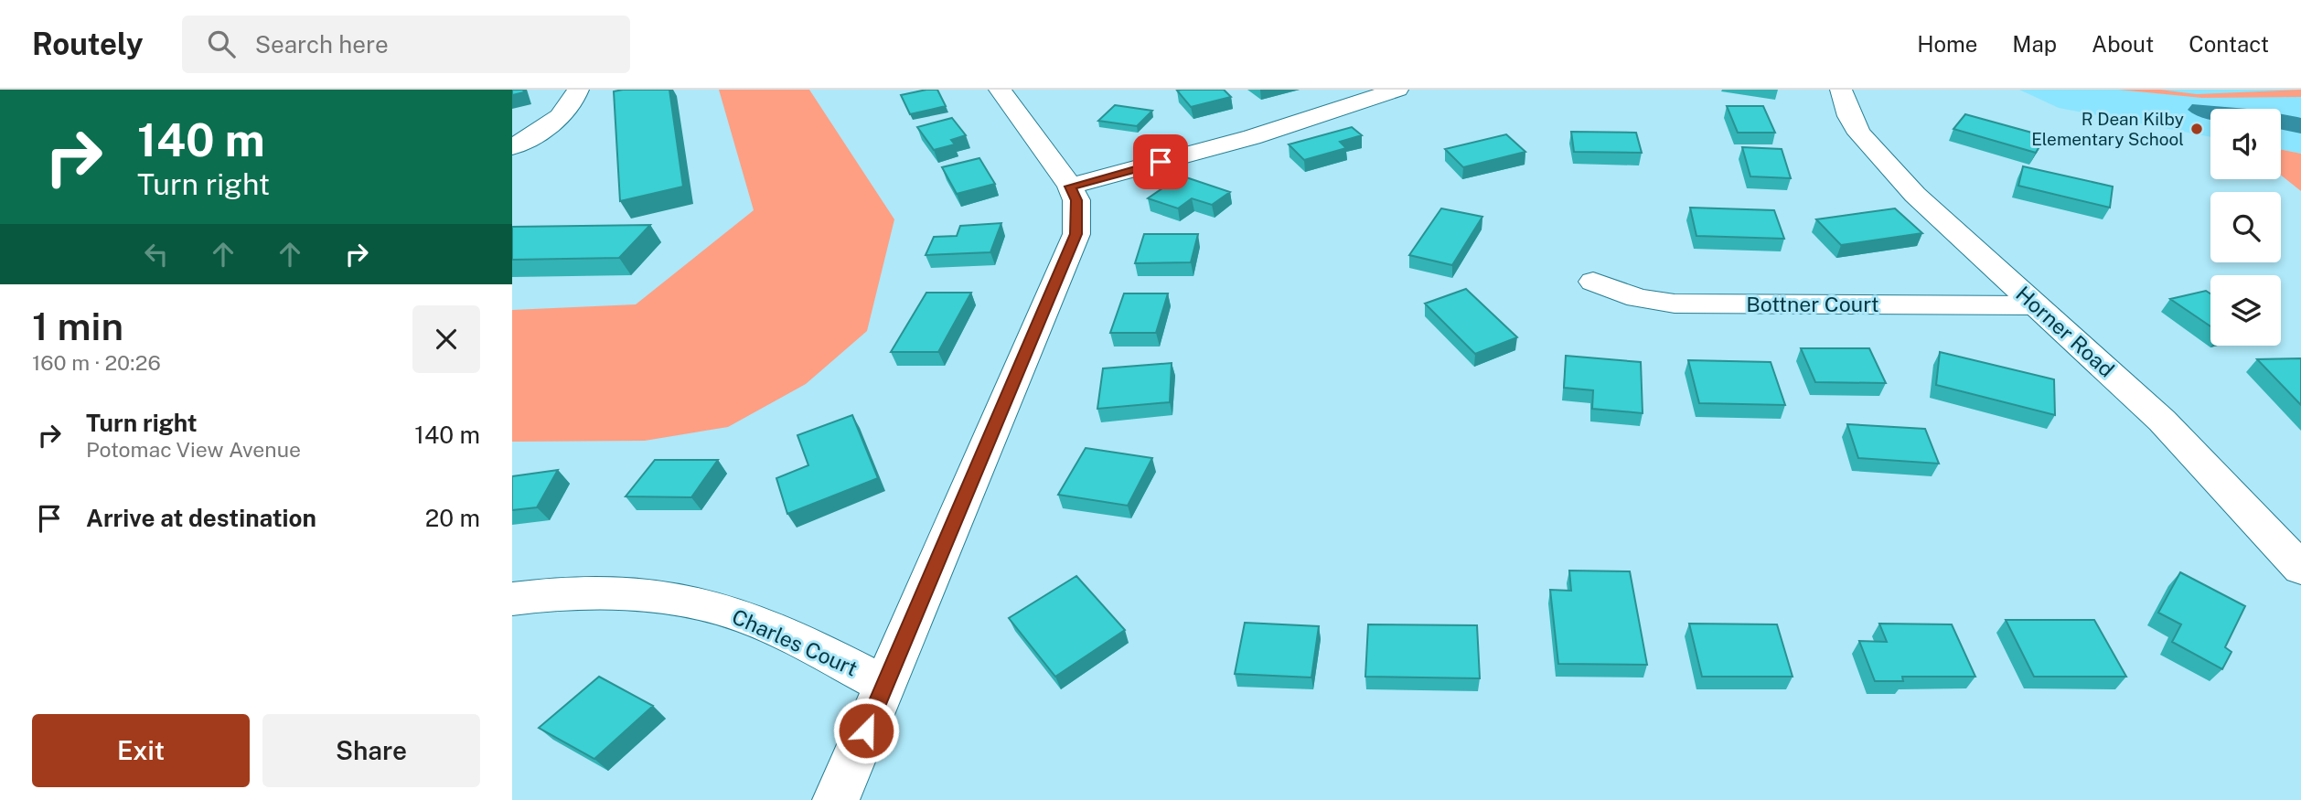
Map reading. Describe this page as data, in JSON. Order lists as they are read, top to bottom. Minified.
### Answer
{"streets":{"street":["Bottner Court","Horner Road","Charles Court"]},"crossings":[["Bottner Court","Horner Road"]],"places":["R Dean Kilby Elementary School"],"page":{"header":"Routely","search":"Search here","nav":["Home","Map","About","Contact"],"turn":["140 m","Turn right"],"heading":["1 min","160 m · 20:26"],"list":[{"name":"Turn right","note":"Potomac View Avenue","value":"140 m"},{"name":"Arrive at destination","value":"20 m"}],"buttons":["Exit","Share"]}}
